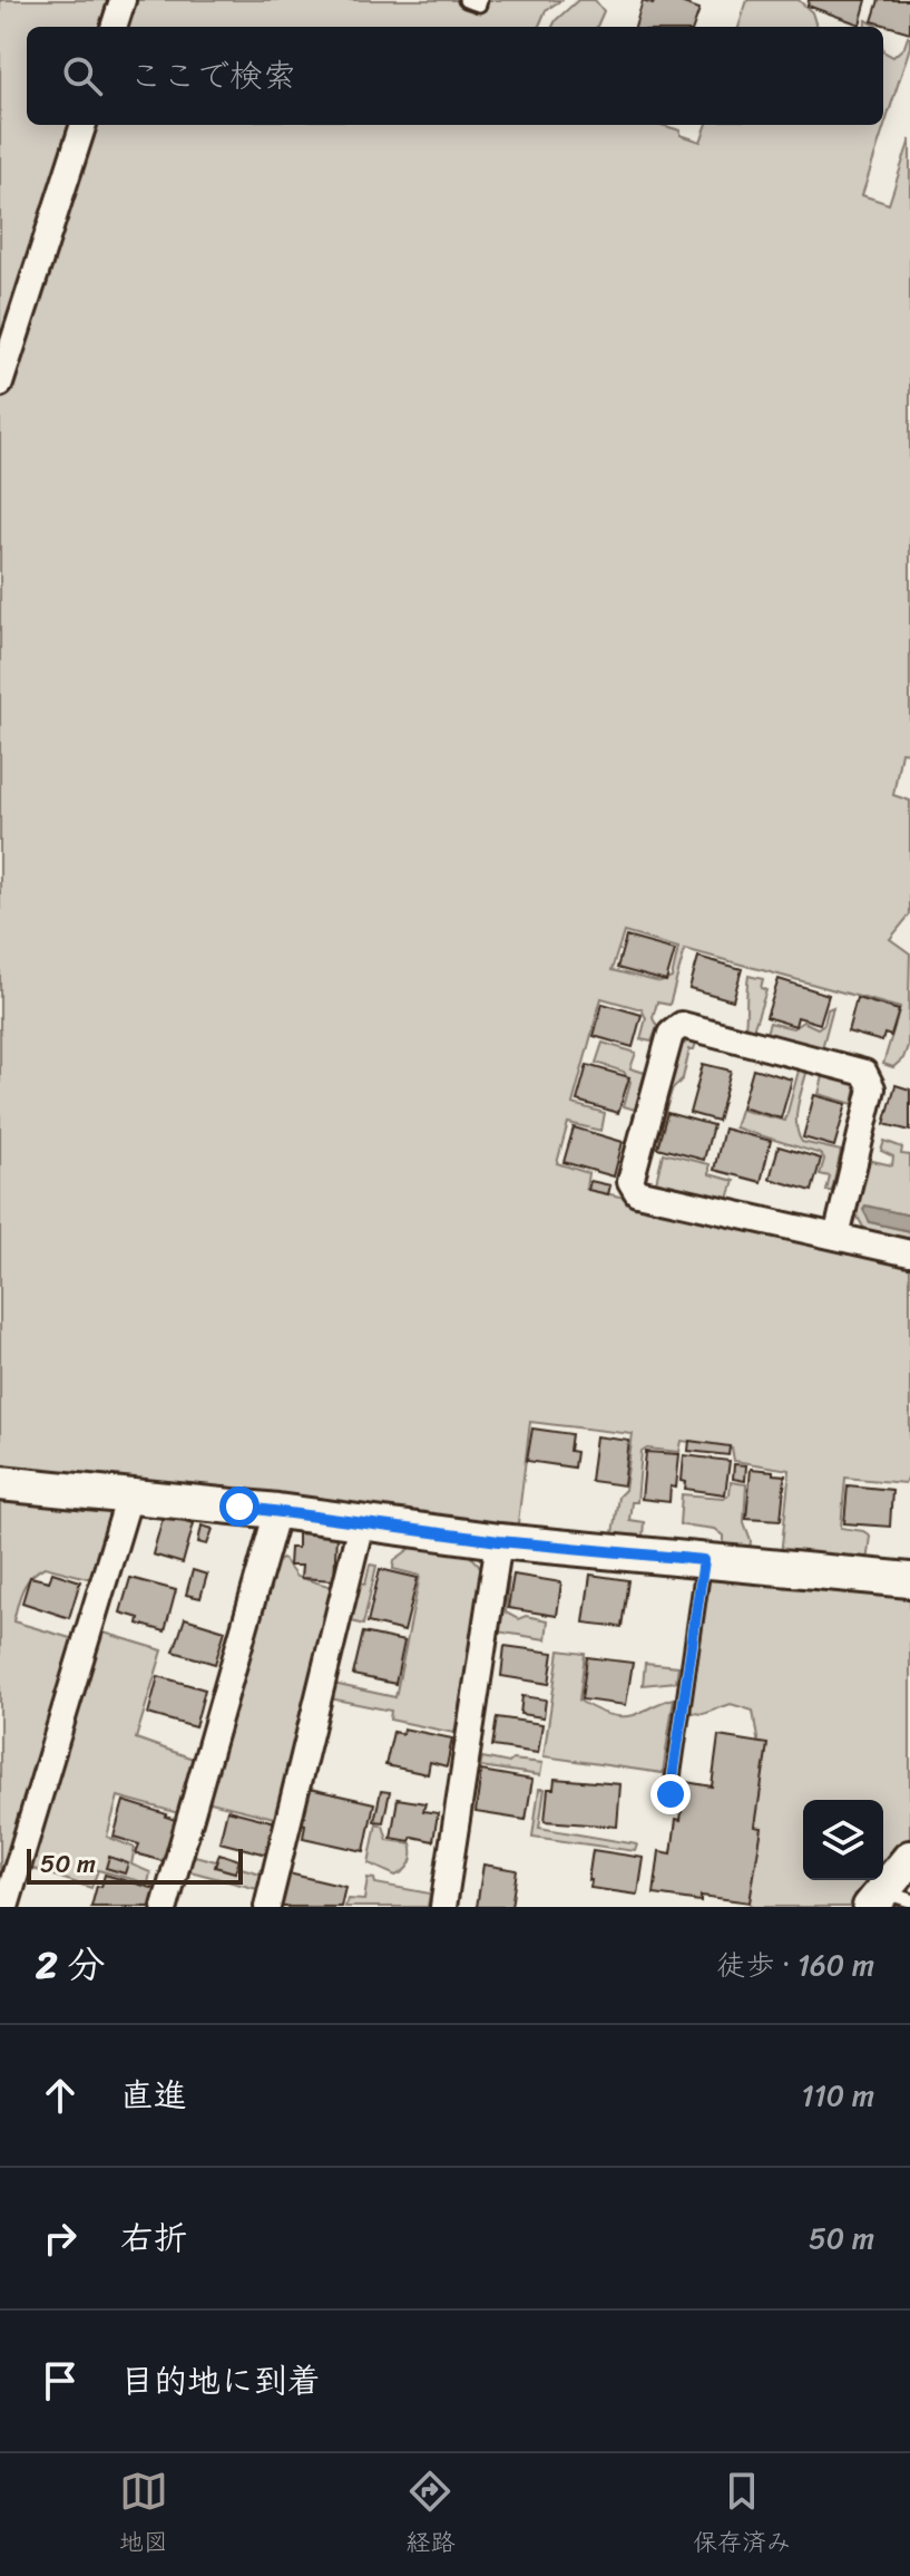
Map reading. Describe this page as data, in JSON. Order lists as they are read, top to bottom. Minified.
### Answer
{"scale_bar":"50 m","page":{"search":"ここで検索","scale":"50 m","heading":["2 分","徒歩 · 160 m"],"list":[["直進","110 m"],["右折","50 m"],"目的地に到着"],"nav":["地図","経路","保存済み"]}}
